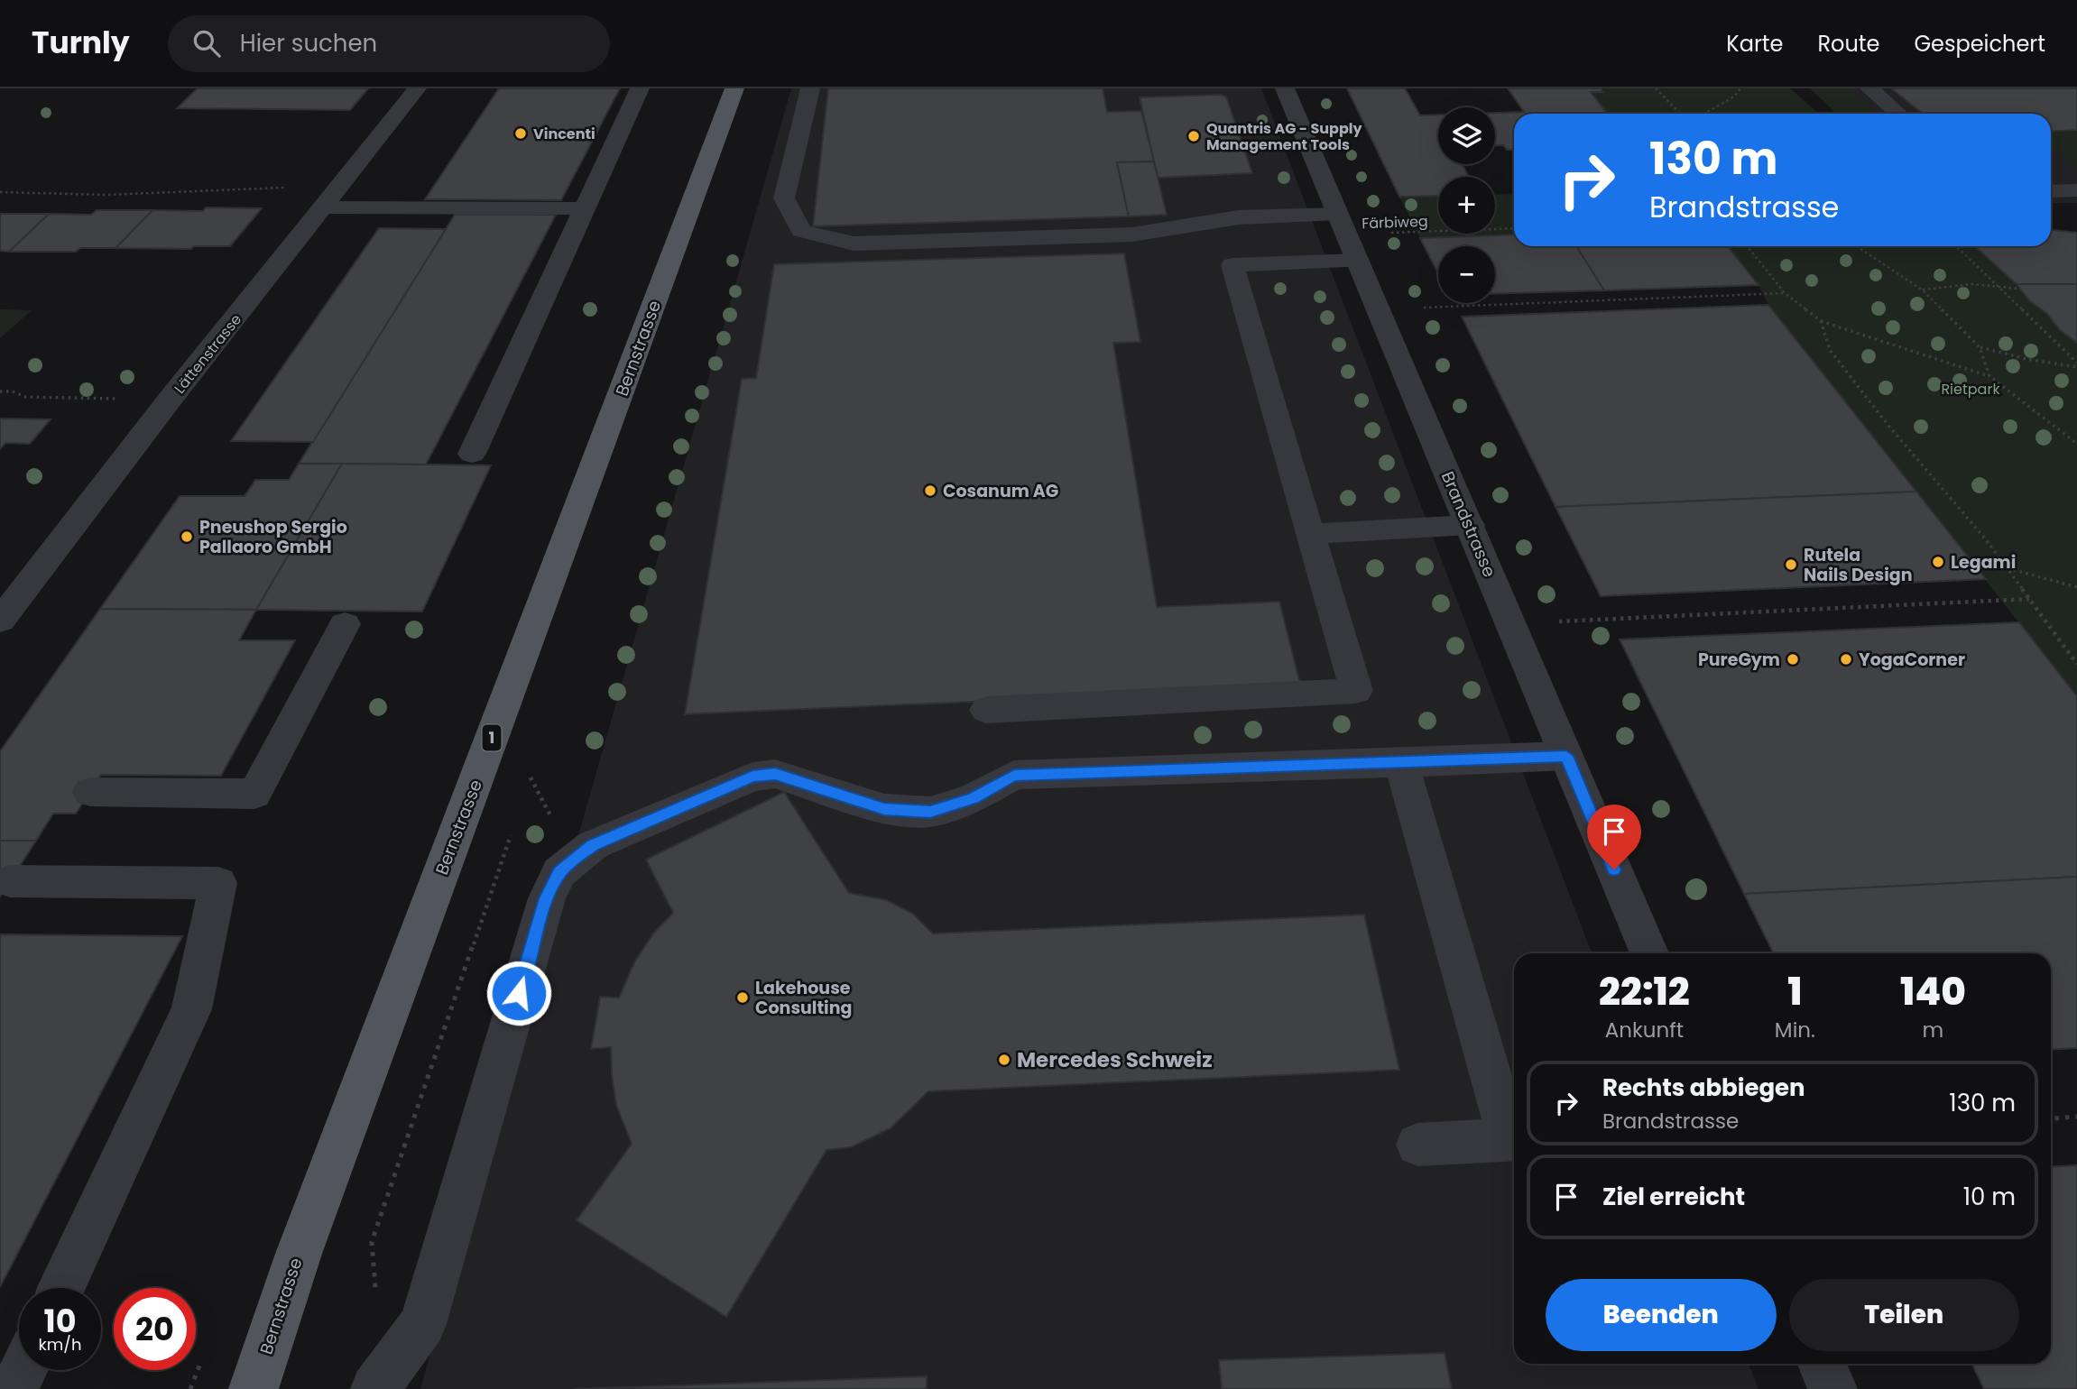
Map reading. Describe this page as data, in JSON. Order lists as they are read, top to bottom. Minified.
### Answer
{"streets":{"main road":["Bernstrasse","1"],"street":["Lättenstrasse","Brandstrasse"],"path":["Färbiweg"]},"crossings":[["Färbiweg","Brandstrasse"]],"parks":["Rietpark"],"places":["Vincenti","Quantris AG - Supply Management Tools","Cosanum AG","Pneushop Sergio Pallaoro GmbH","Legami","Rutela Nails Design","PureGym","YogaCorner","Lakehouse Consulting","Mercedes Schweiz"],"page":{"header":"Turnly","search":"Hier suchen","nav":["Karte","Route","Gespeichert"],"map_buttons":["+","−"],"turn":["130 m","Brandstrasse"],"eta":["22:12","Ankunft","1","Min.","140","m"],"list":[{"name":"Rechts abbiegen","note":"Brandstrasse","value":"130 m"},{"name":"Ziel erreicht","value":"10 m"}],"buttons":["Beenden","Teilen"],"speed":"10 km/h","limit":"20"}}
